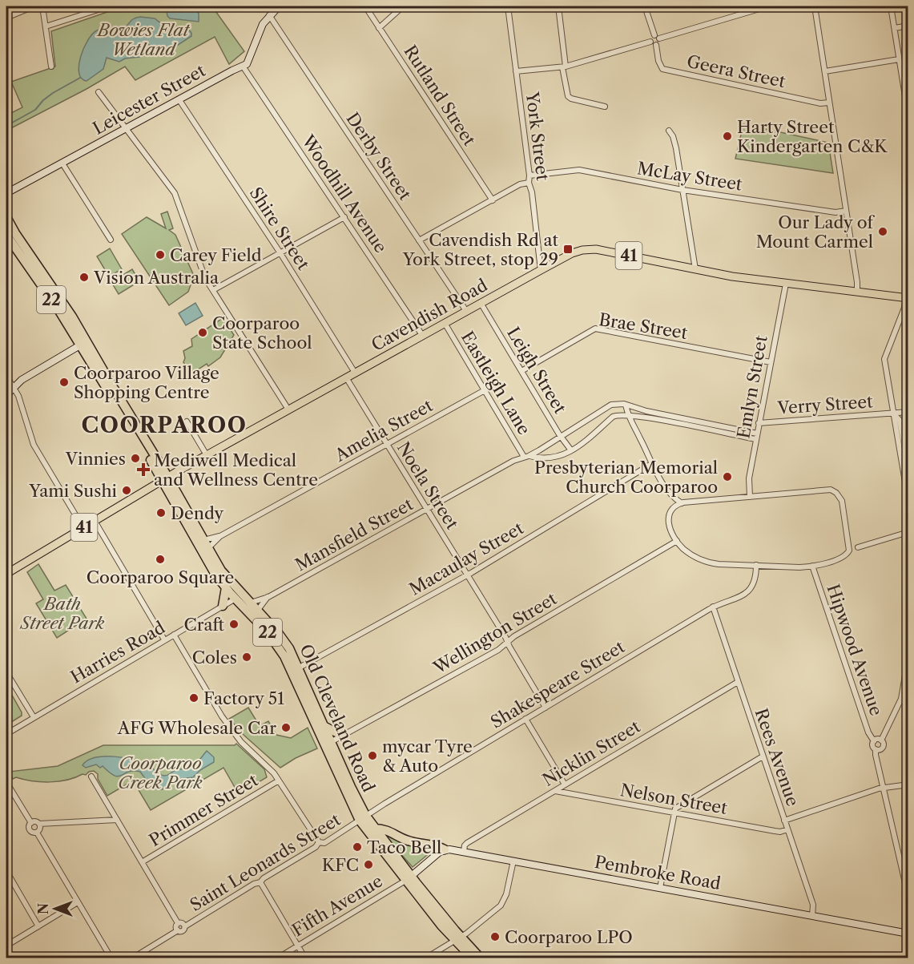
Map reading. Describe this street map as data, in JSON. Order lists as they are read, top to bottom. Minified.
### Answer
{"streets":{"highway":["22","Old Cleveland Road"],"main road":["41","Cavendish Road"],"street":["Geera Street","Rutland Street","Leicester Street","York Street","Derby Street","McLay Street","Woodhill Avenue","Shire Street","Brae Street","Leigh Street","Eastleigh Lane","Emlyn Street","Verry Street","Amelia Street","Noela Street","Mansfield Street","Macaulay Street","Wellington Street","Hipwood Avenue","Harries Road","Shakespeare Street","Nicklin Street","Rees Avenue","Nelson Street","Primmer Street","Saint Leonards Street","Pembroke Road","Fifth Avenue"]},"crossings":[["Leicester Street","Woodhill Avenue"],["Leicester Street","Shire Street"],["York Street","McLay Street"],["York Street","Cavendish Road"],["Derby Street","Cavendish Road"],["Woodhill Avenue","Cavendish Road"],["Shire Street","Cavendish Road"],["Cavendish Road","Leigh Street"],["Cavendish Road","Eastleigh Lane"],["Cavendish Road","Emlyn Street"],["Cavendish Road","Noela Street"],["Cavendish Road","Old Cleveland Road"],["Brae Street","Leigh Street"],["Brae Street","Emlyn Street"],["Leigh Street","Mansfield Street"],["Eastleigh Lane","Amelia Street"],["Eastleigh Lane","Mansfield Street"],["Emlyn Street","Verry Street"],["Amelia Street","Noela Street"],["Amelia Street","Old Cleveland Road"],["Noela Street","Mansfield Street"],["Noela Street","Macaulay Street"],["Noela Street","Wellington Street"],["Noela Street","Shakespeare Street"],["Mansfield Street","Old Cleveland Road"],["Macaulay Street","Old Cleveland Road"],["Wellington Street","Old Cleveland Road"],["Harries Road","Old Cleveland Road"],["Shakespeare Street","Old Cleveland Road"],["Shakespeare Street","Rees Avenue"],["Shakespeare Street","Saint Leonards Street"],["Old Cleveland Road","Saint Leonards Street"],["Old Cleveland Road","Fifth Avenue"],["Nicklin Street","Rees Avenue"],["Nicklin Street","Nelson Street"],["Nicklin Street","Pembroke Road"],["Rees Avenue","Nelson Street"],["Rees Avenue","Pembroke Road"]],"districts":["COORPAROO"],"parks":["Bowies Flat Wetland","Bath Street Park","Coorparoo Creek Park"],"places":{"other":["Harty Street Kindergarten C&K","Our Lady of Mount Carmel","Carey Field","Vision Australia","Coorparoo State School","Coorparoo Village Shopping Centre","Vinnies","Presbyterian Memorial Church Coorparoo","Yami Sushi","Dendy","Coorparoo Square","Craft","Coles","Factory 51","AFG Wholesale Car","mycar Tyre & Auto","Taco Bell","KFC","Coorparoo LPO"],"transit":["Cavendish Rd at York Street, stop 29"],"health":["Mediwell Medical and Wellness Centre"]},"north":"left"}
